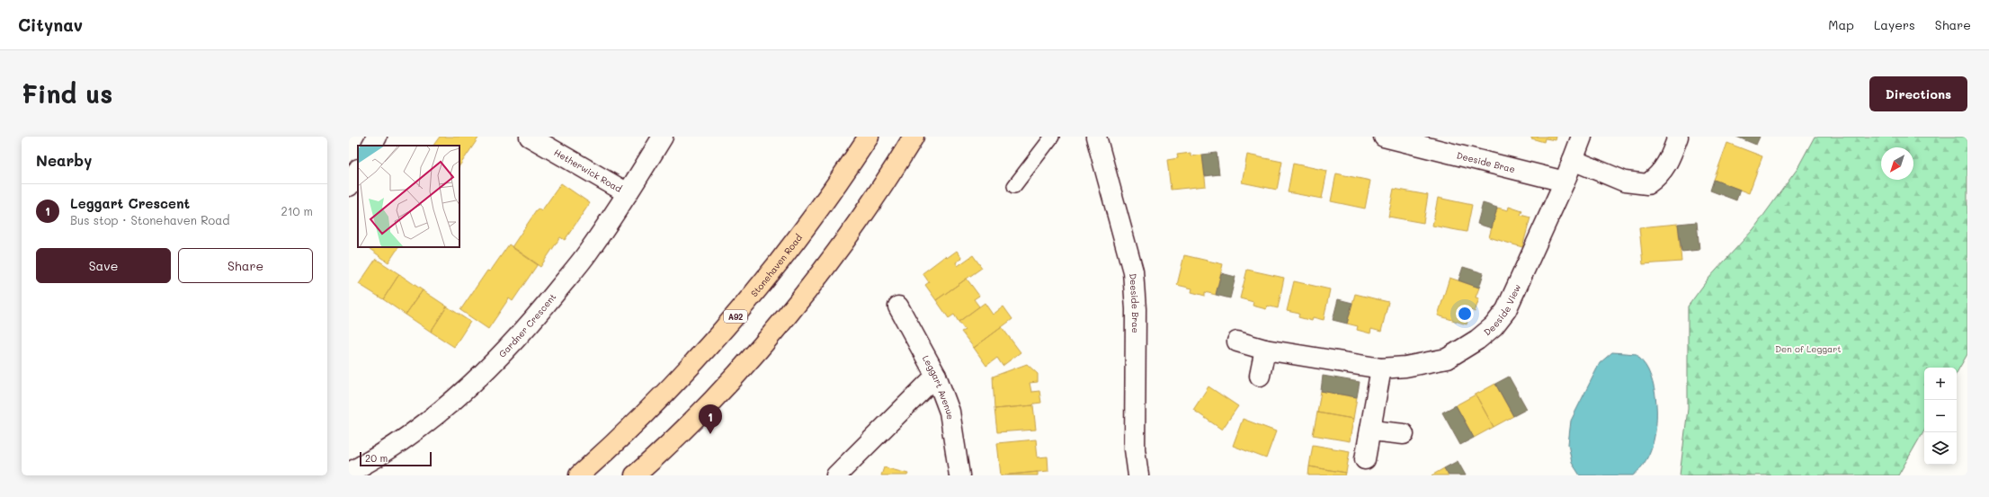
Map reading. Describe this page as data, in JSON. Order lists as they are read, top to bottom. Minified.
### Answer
{"streets":{"main road":["Stonehaven Road","A92"],"street":["Deeside Brae","Hetherwick Road","Deeside View","Gardner Crescent","Leggart Avenue"]},"crossings":[["Deeside Brae","Deeside View"],["Hetherwick Road","Gardner Crescent"]],"parks":["Den of Leggart"],"scale_bar":"20 m","north":"bottom left","page":{"header":"Citynav","nav":["Map","Layers","Share"],"buttons":["Directions",["Save","Share"]],"title":"Find us","heading":"Nearby","list":[{"mark":"1","name":"Leggart Crescent","note":"Bus stop · Stonehaven Road","value":"210 m"}],"map_buttons":["+","−"],"pins":"1","scale":"20 m"}}
